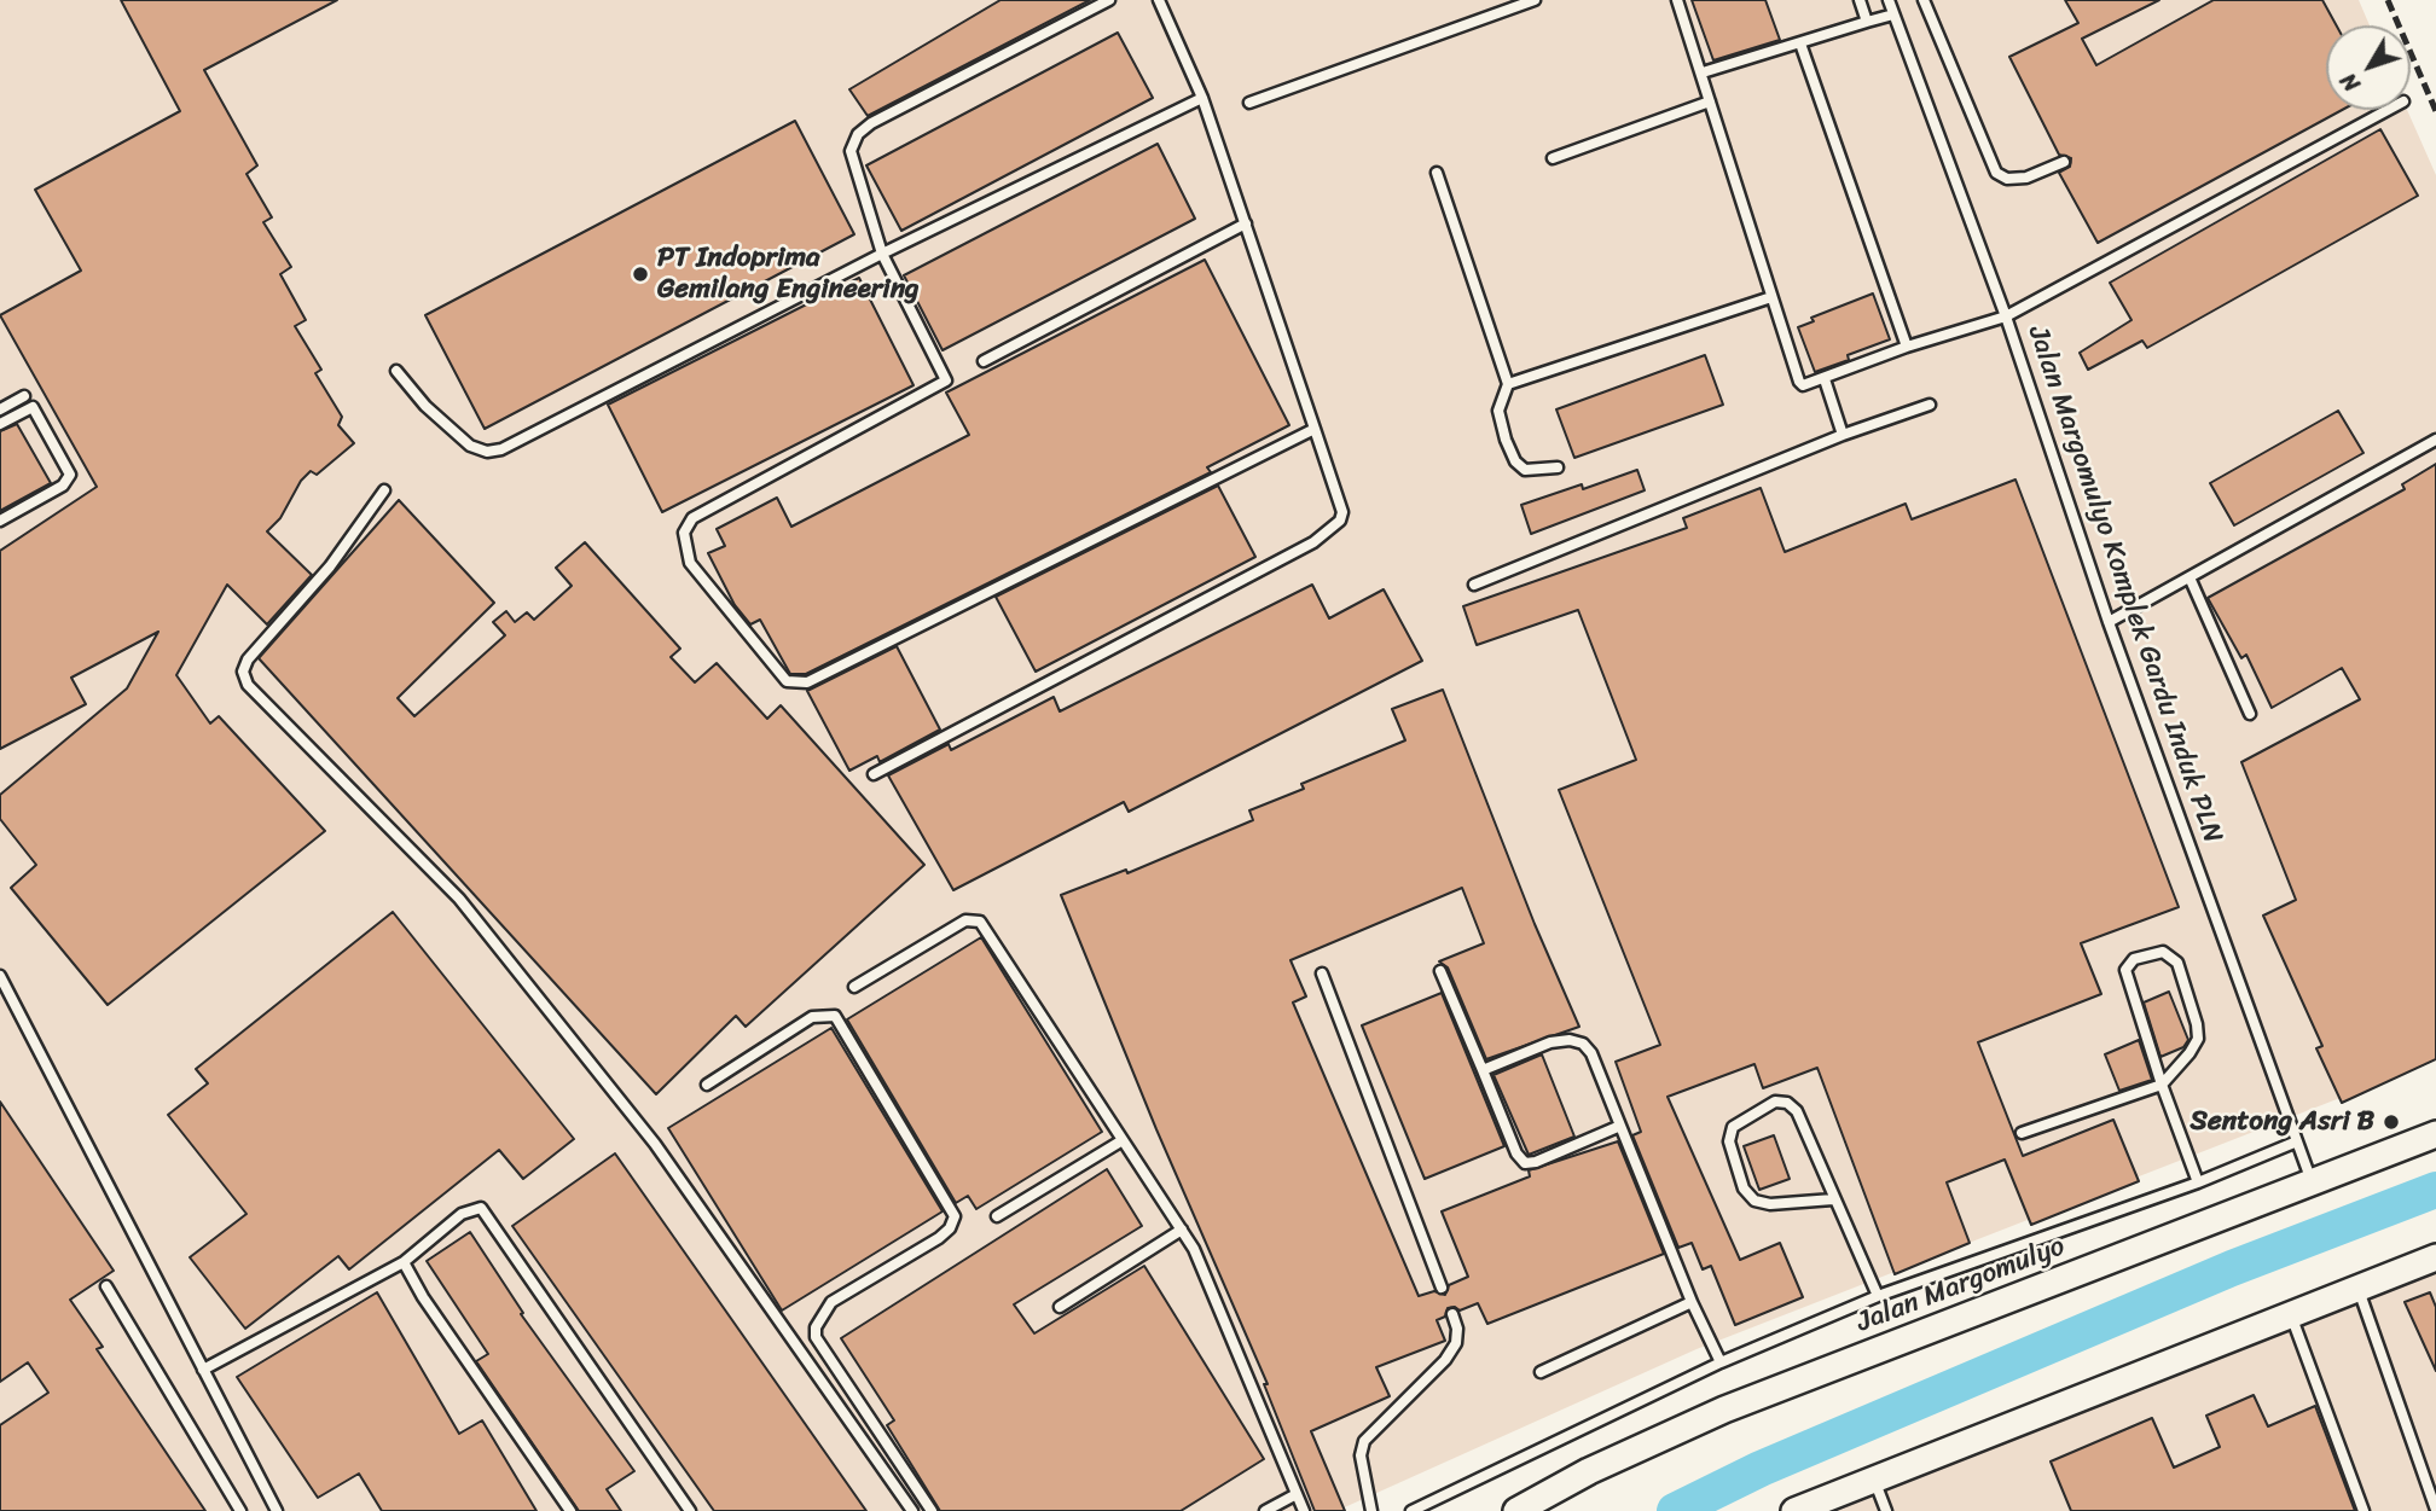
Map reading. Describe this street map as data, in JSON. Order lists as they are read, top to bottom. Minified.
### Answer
{"streets":{"main road":["Jalan Margomulyo"],"lane":["Jalan Margomulyo Komplek Gardu Induk PLN"]},"crossings":[["Jalan Margomulyo Komplek Gardu Induk PLN","Jalan Margomulyo"]],"places":["PT Indoprima Gemilang Engineering","Sentong Asri B"],"north":"bottom left"}
